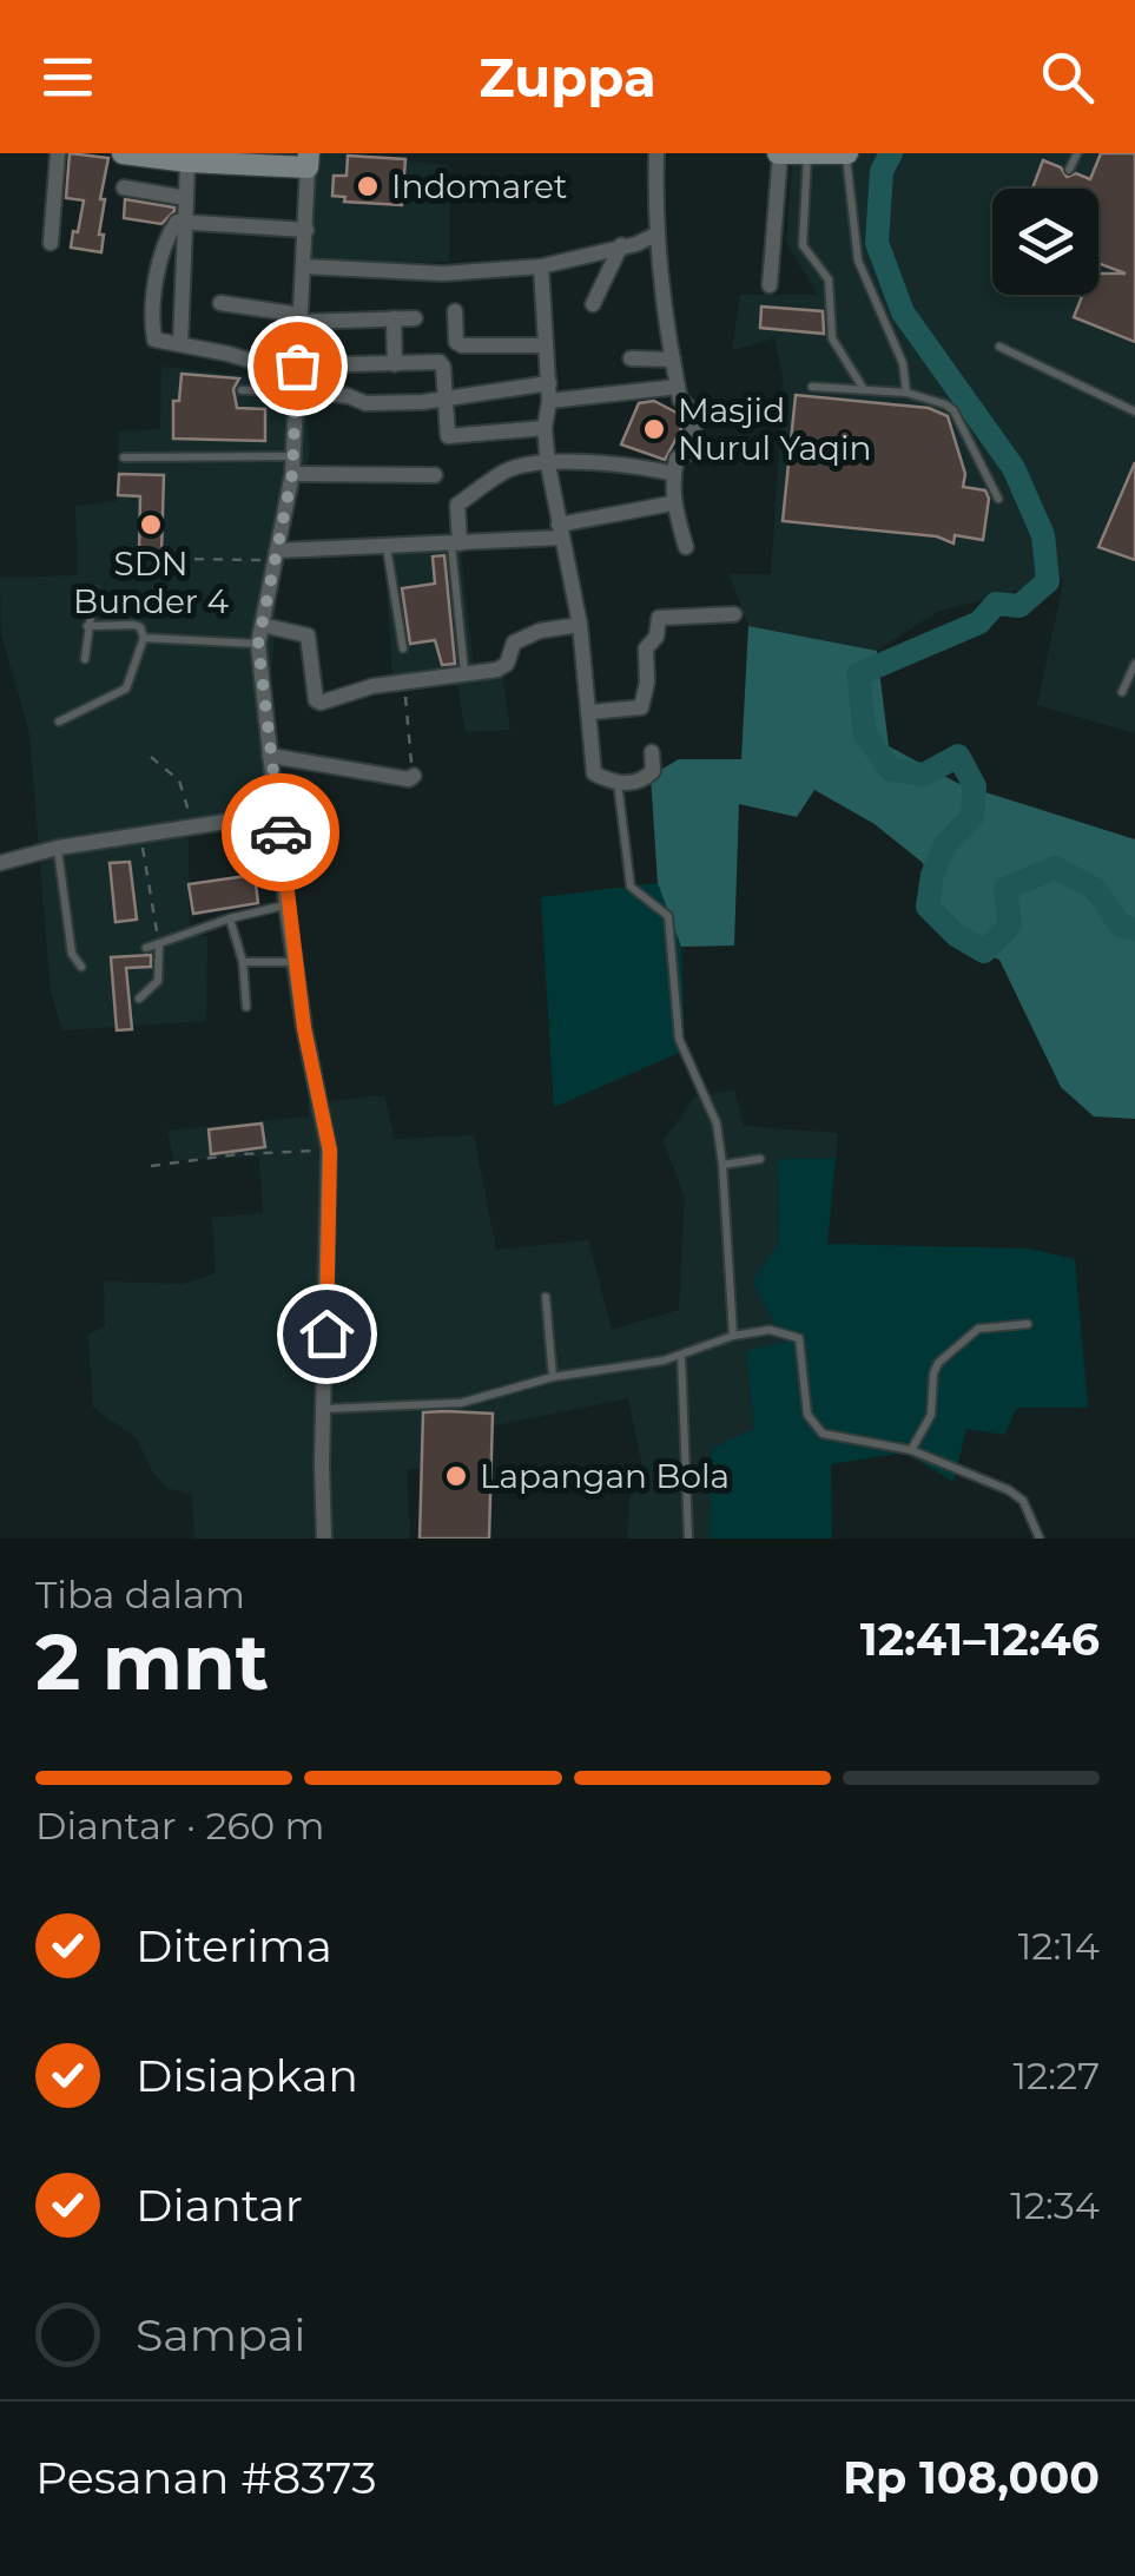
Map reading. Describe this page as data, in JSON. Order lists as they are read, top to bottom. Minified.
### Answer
{"places":["Indomaret","Masjid Nurul Yaqin","SDN Bunder 4","Lapangan Bola"],"page":{"header":"Zuppa","heading":["2 mnt","Tiba dalam","12:41–12:46"],"panel":["Pesanan #8373","Rp 108,000"],"bar":"Diantar · 260 m","list":[["Diterima","12:14"],["Disiapkan","12:27"],["Diantar","12:34"],"Sampai"]}}
